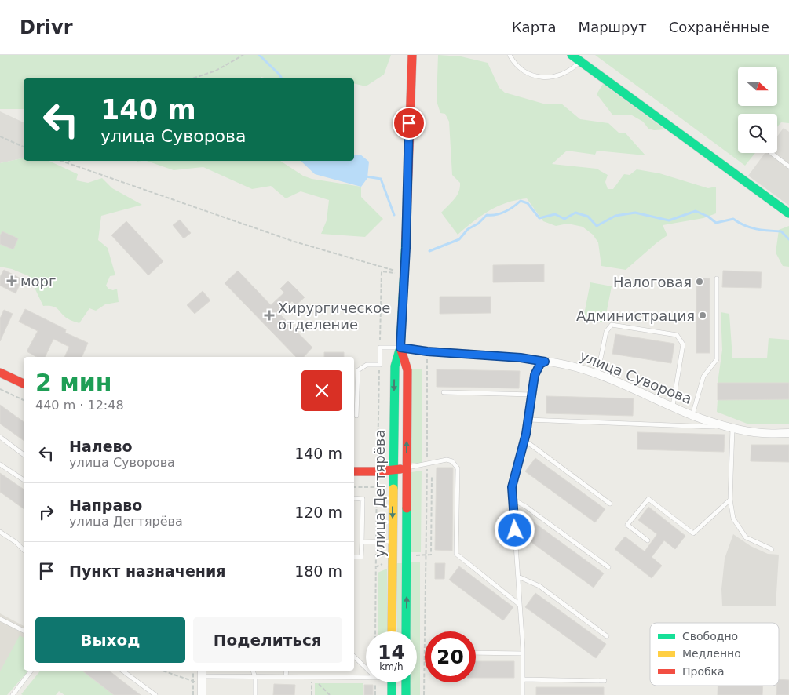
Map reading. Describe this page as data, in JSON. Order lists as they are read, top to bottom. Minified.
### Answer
{"streets":{"main road":["улица Дегтярёва"],"street":["улица Суворова"]},"crossings":[["улица Суворова","улица Дегтярёва"]],"places":{"health":["морг","Хирургическое отделение"],"other":["Налоговая","Администрация"]},"legend":["Свободно","Медленно","Пробка"],"north":"right","page":{"header":"Drivr","nav":["Карта","Маршрут","Сохранённые"],"turn":["140 m","улица Суворова"],"heading":["2 мин","440 m · 12:48"],"list":[{"name":"Налево","note":"улица Суворова","value":"140 m"},{"name":"Направо","note":"улица Дегтярёва","value":"120 m"},{"name":"Пункт назначения","value":"180 m"}],"buttons":["Выход","Поделиться"],"speed":"14 km/h","limit":"20"}}
